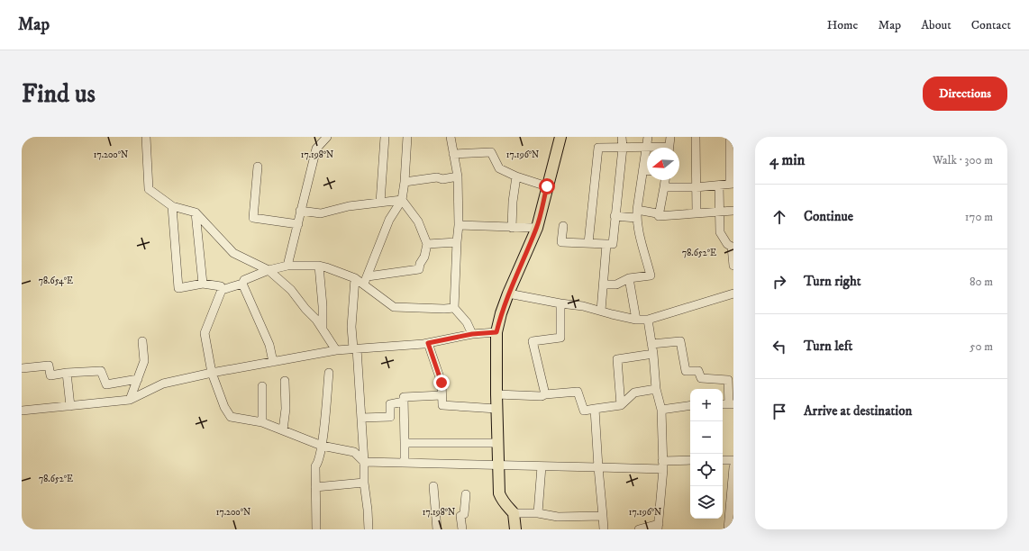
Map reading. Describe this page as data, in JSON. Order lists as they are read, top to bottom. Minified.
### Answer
{"north":"left","page":{"header":"Map","nav":["Home","Map","About","Contact"],"buttons":"Directions","title":"Find us","heading":["4 min","Walk · 300 m"],"list":[["Continue","170 m"],["Turn right","80 m"],["Turn left","50 m"],"Arrive at destination"],"map_buttons":["+","−"]},"coordinates":["17.200°N","17.198°N","17.196°N","78.652°E","78.654°E"]}
